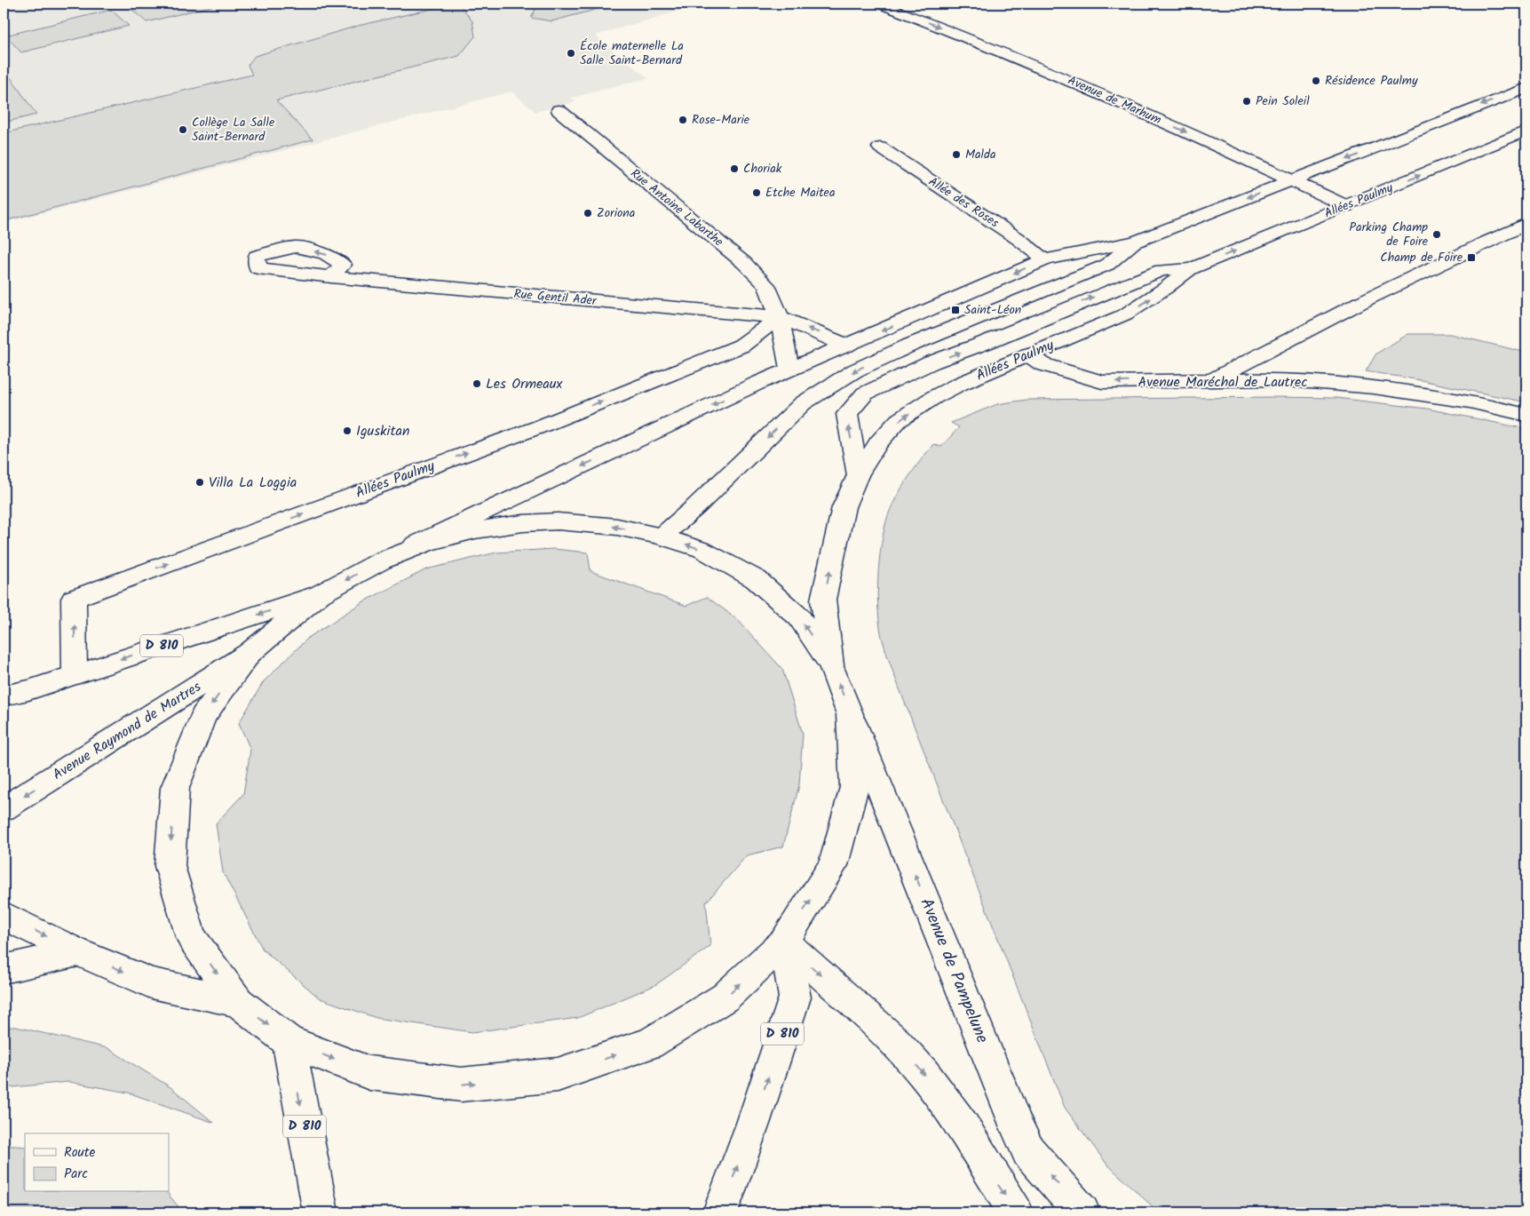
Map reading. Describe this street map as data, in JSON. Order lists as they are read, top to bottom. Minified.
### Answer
{"streets":{"main road":["Avenue de Marhum","Allées Paulmy","Allée des Roses","Rue Antoine Labarthe","Rue Gentil Ader","Avenue Maréchal de Lautrec","D 810","Avenue Raymond de Martres","Avenue de Pampelune"]},"crossings":[["Avenue de Marhum","Allées Paulmy"],["Allées Paulmy","Rue Antoine Labarthe"],["Allées Paulmy","Rue Gentil Ader"],["Allées Paulmy","Avenue Maréchal de Lautrec"],["Allées Paulmy","D 810"],["Allées Paulmy","Avenue de Pampelune"],["Rue Antoine Labarthe","Rue Gentil Ader"]],"one_way":["Avenue de Marhum","Avenue Maréchal de Lautrec"],"places":{"other":["École maternelle La Salle Saint-Bernard","Résidence Paulmy","Pein Soleil","Rose-Marie","Collège La Salle Saint-Bernard","Malda","Choriak","Etche Maitea","Zoriona","Parking Champ de Foire","Les Ormeaux","Iguskitan","Villa La Loggia"],"transit":["Champ de Foire","Saint-Léon"]},"legend":["Route","Parc"]}
